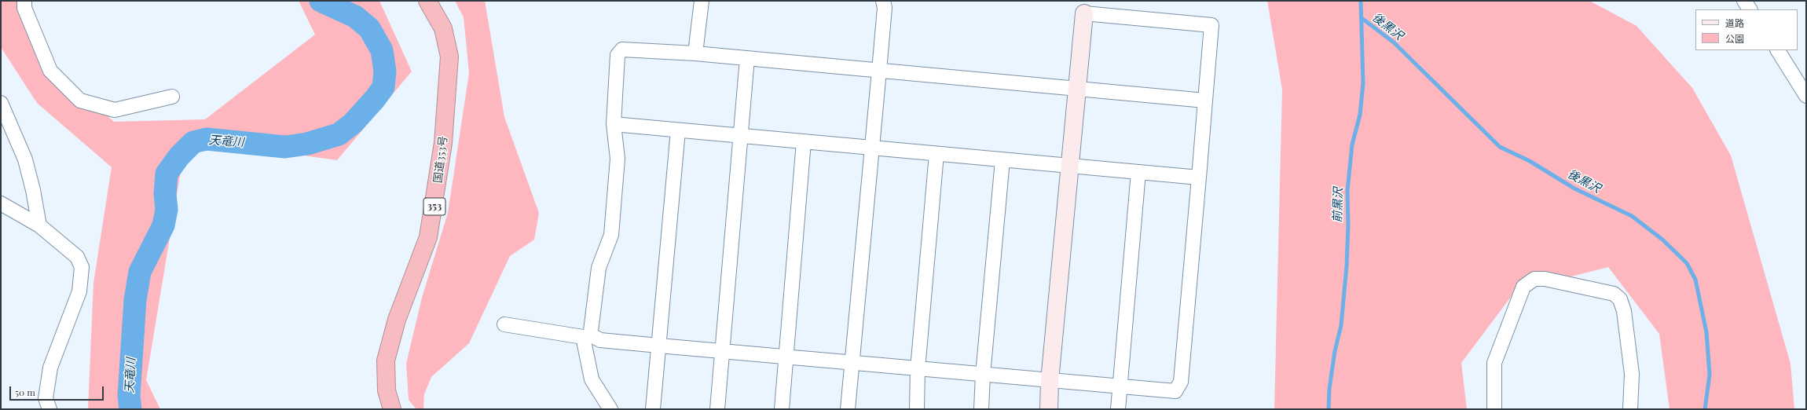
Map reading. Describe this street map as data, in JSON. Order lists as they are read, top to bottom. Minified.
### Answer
{"streets":{"highway":["国道353号","353"]},"water":["後黒沢","天竜川","前黒沢"],"legend":["道路","公園"],"scale_bar":"50 m"}
